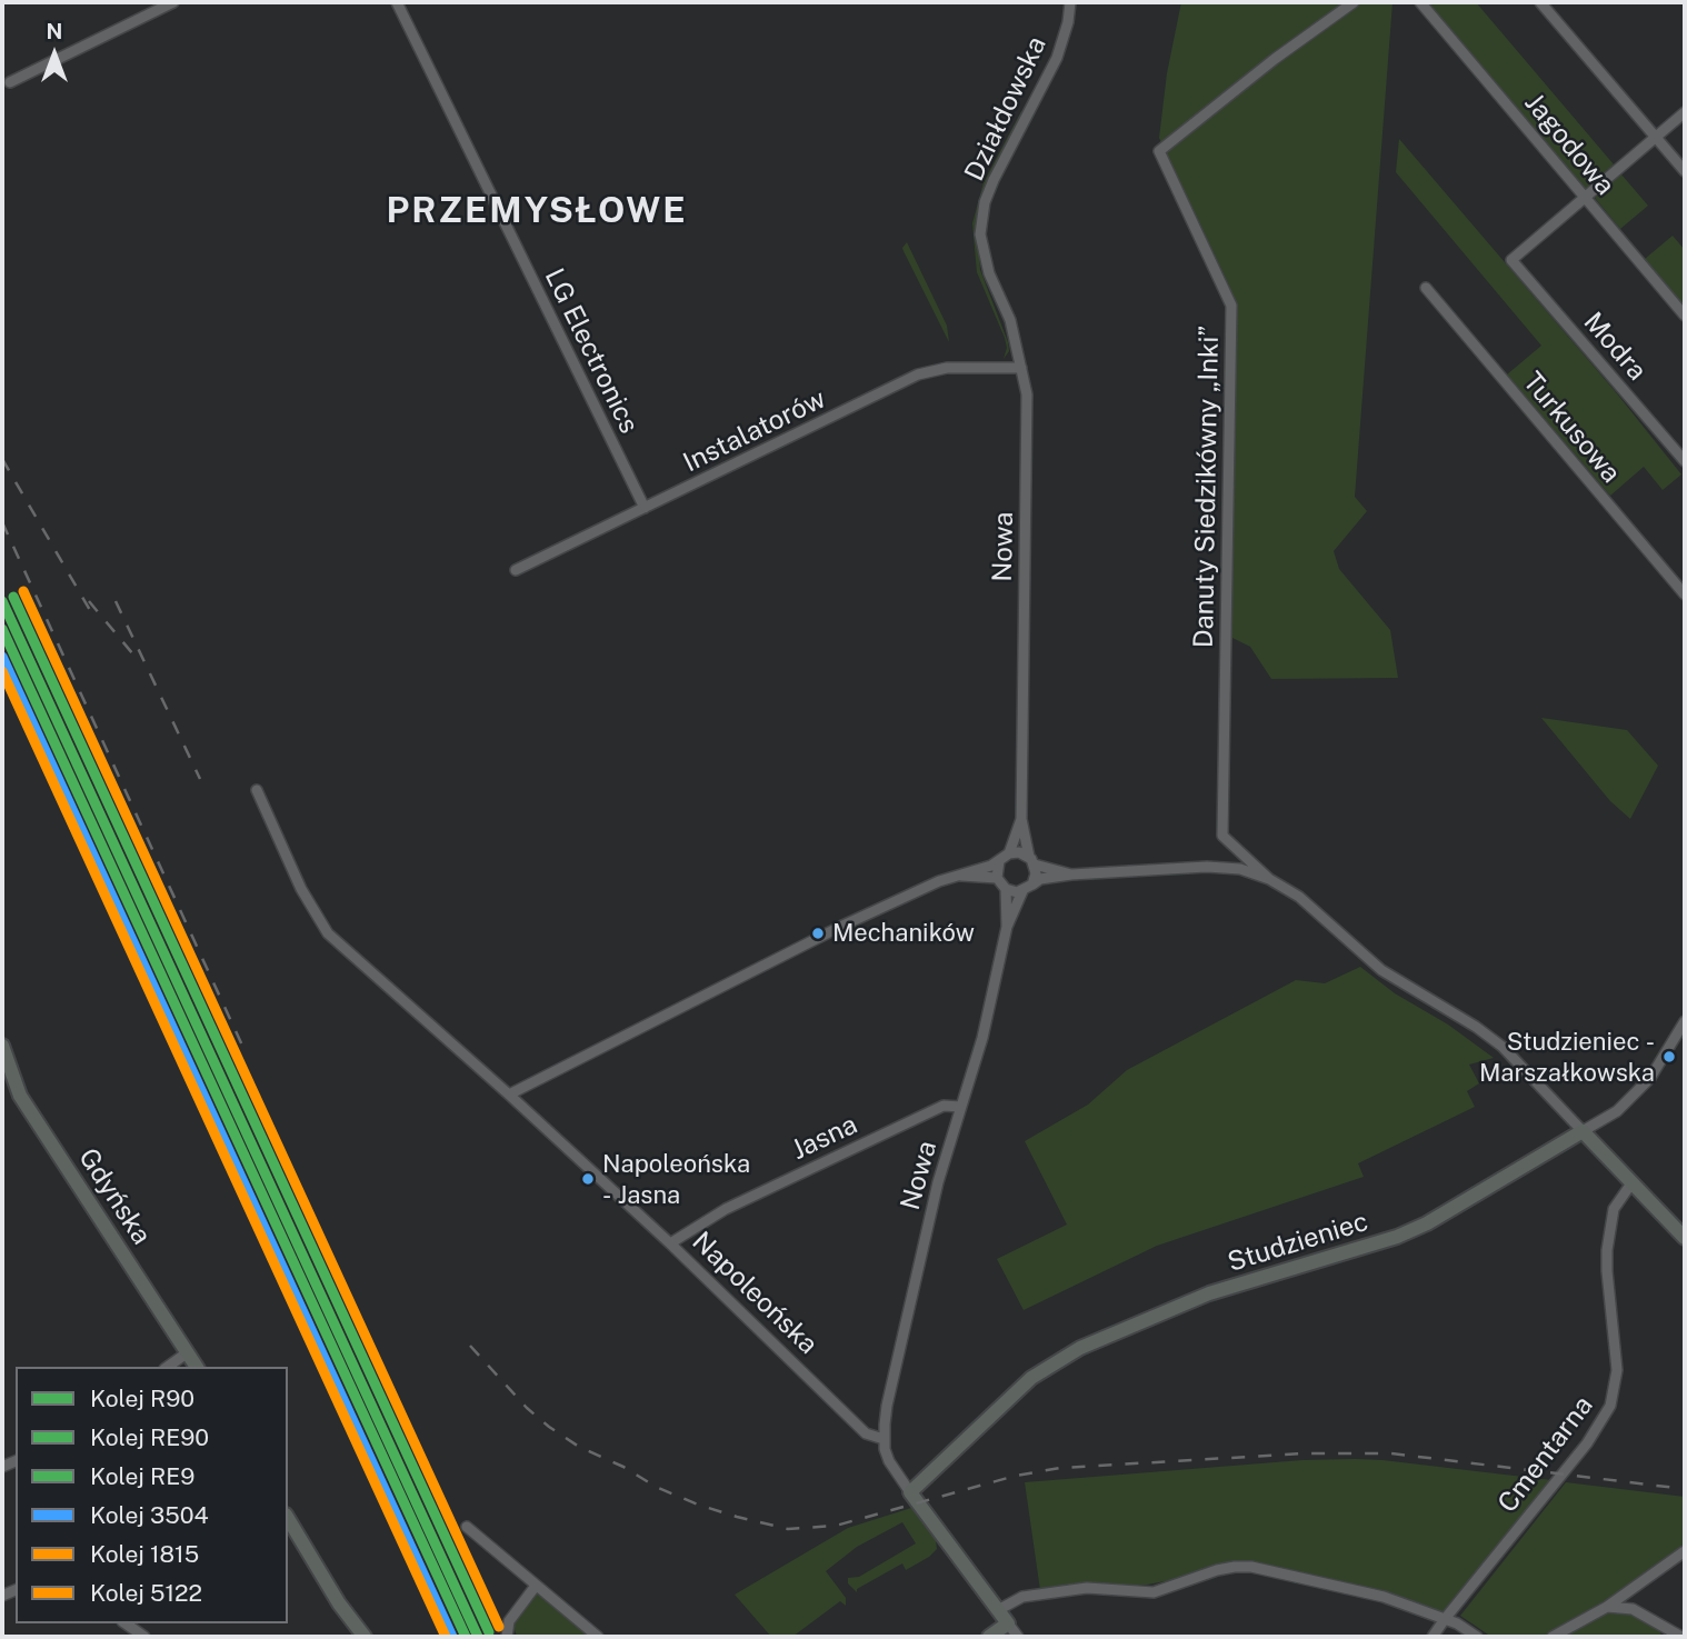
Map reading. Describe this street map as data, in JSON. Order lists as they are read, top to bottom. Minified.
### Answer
{"streets":{"main road":["Gdyńska","Studzieniec"],"street":["Działdowska","Jagodowa","Modra","LG Electronics","Turkusowa","Instalatorów","Danuty Siedzikówny „Inki”","Nowa","Jasna","Napoleońska","Cmentarna"]},"crossings":[["Działdowska","Instalatorów"],["Działdowska","Nowa"],["Jagodowa","Modra"],["LG Electronics","Instalatorów"],["Instalatorów","Nowa"],["Nowa","Jasna"],["Nowa","Napoleońska"],["Jasna","Napoleońska"]],"districts":["PRZEMYSŁOWE"],"places":["Mechaników","Studzieniec - Marszałkowska","Napoleońska - Jasna"],"lines":["rail line 1815","rail line RE9","rail line R90","rail line RE90","rail line 3504","rail line 5122"],"legend":["Kolej R90","Kolej RE90","Kolej RE9","Kolej 3504","Kolej 1815","Kolej 5122"],"north":"top"}
